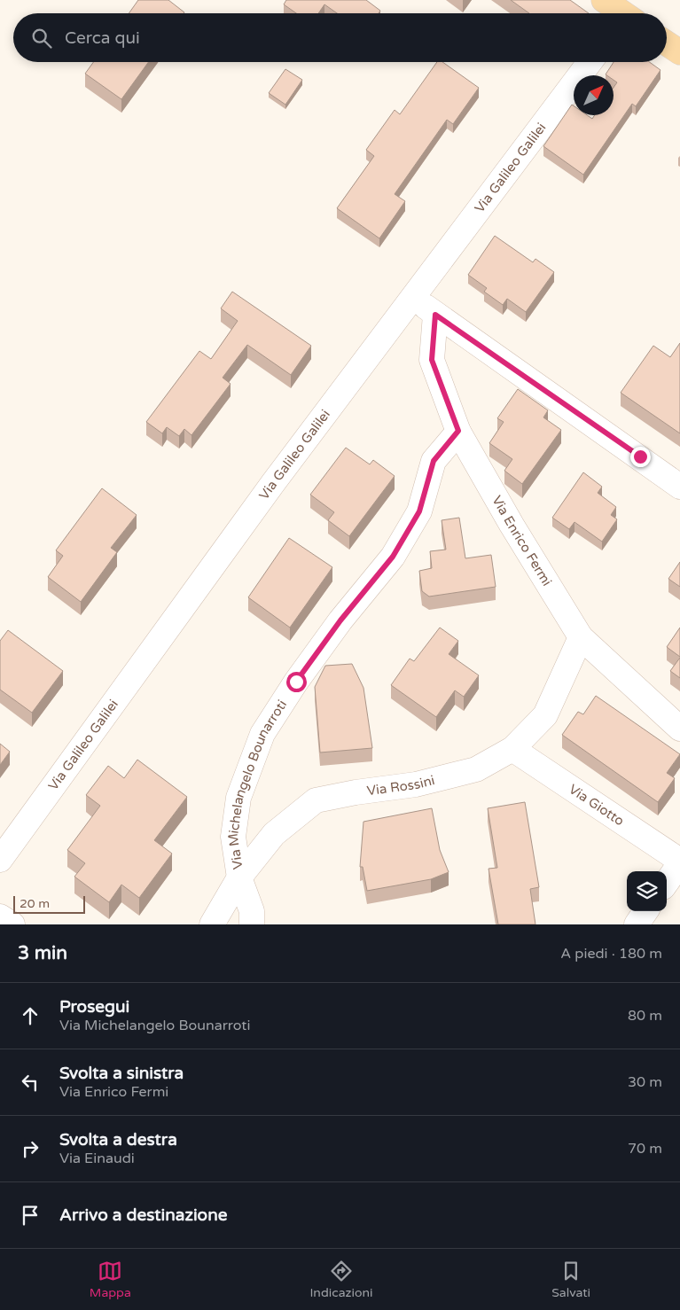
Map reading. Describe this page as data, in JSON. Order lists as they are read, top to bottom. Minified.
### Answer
{"streets":{"street":["Via Galileo Galilei","Via Enrico Fermi","Via Rossini","Via Michelangelo Bounarroti","Via Giotto"]},"crossings":[["Via Enrico Fermi","Via Rossini"],["Via Enrico Fermi","Via Michelangelo Bounarroti"],["Via Rossini","Via Michelangelo Bounarroti"],["Via Rossini","Via Giotto"]],"scale_bar":"20 m","north":"top right","page":{"search":"Cerca qui","scale":"20 m","heading":["3 min","A piedi · 180 m"],"list":[["Prosegui","Via Michelangelo Bounarroti","80 m"],["Svolta a sinistra","Via Enrico Fermi","30 m"],["Svolta a destra","Via Einaudi","70 m"],"Arrivo a destinazione"],"nav":["Mappa","Indicazioni","Salvati"]}}
